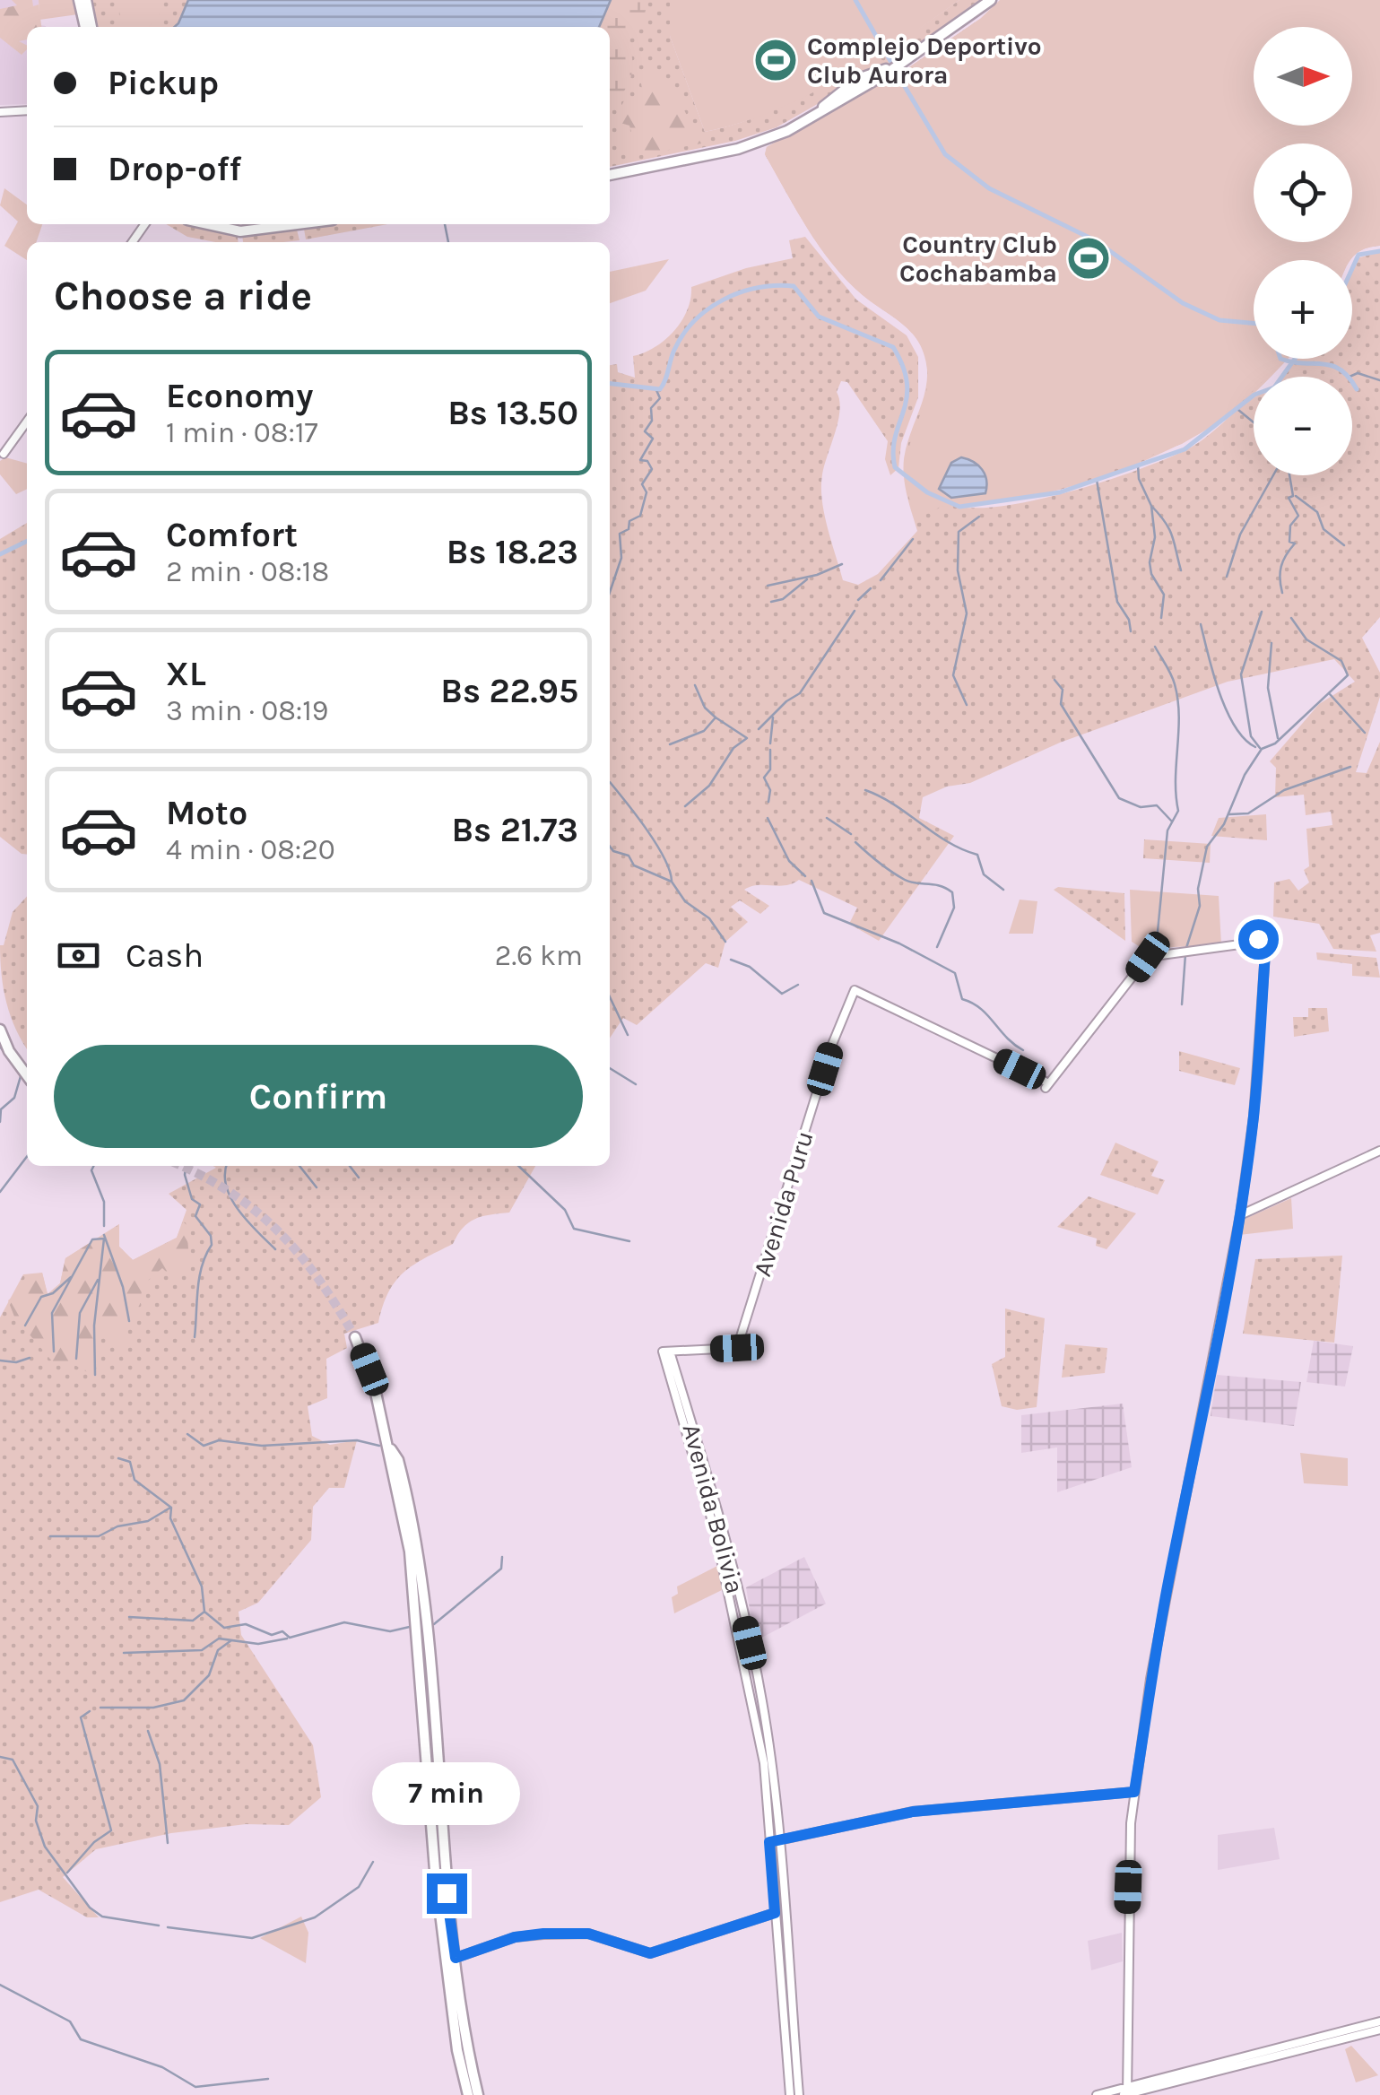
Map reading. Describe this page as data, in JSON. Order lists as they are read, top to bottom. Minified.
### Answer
{"streets":{"street":["Avenida Puru","Avenida Bolivia"]},"crossings":[["Avenida Puru","Avenida Bolivia"]],"places":{"sports":["Complejo Deportivo Club Aurora","Country Club Cochabamba"]},"north":"right","page":{"map_buttons":["+","−"],"banner":["Pickup","Drop-off"],"heading":"Choose a ride","list":[{"name":"Economy","note":"1 min · 08:17","value":"Bs 13.50"},{"name":"Comfort","note":"2 min · 08:18","value":"Bs 18.23"},{"name":"XL","note":"3 min · 08:19","value":"Bs 22.95"},{"name":"Moto","note":"4 min · 08:20","value":"Bs 21.73"}],"pay":["Cash","2.6 km"],"buttons":"Confirm","bubble":"7 min"}}
